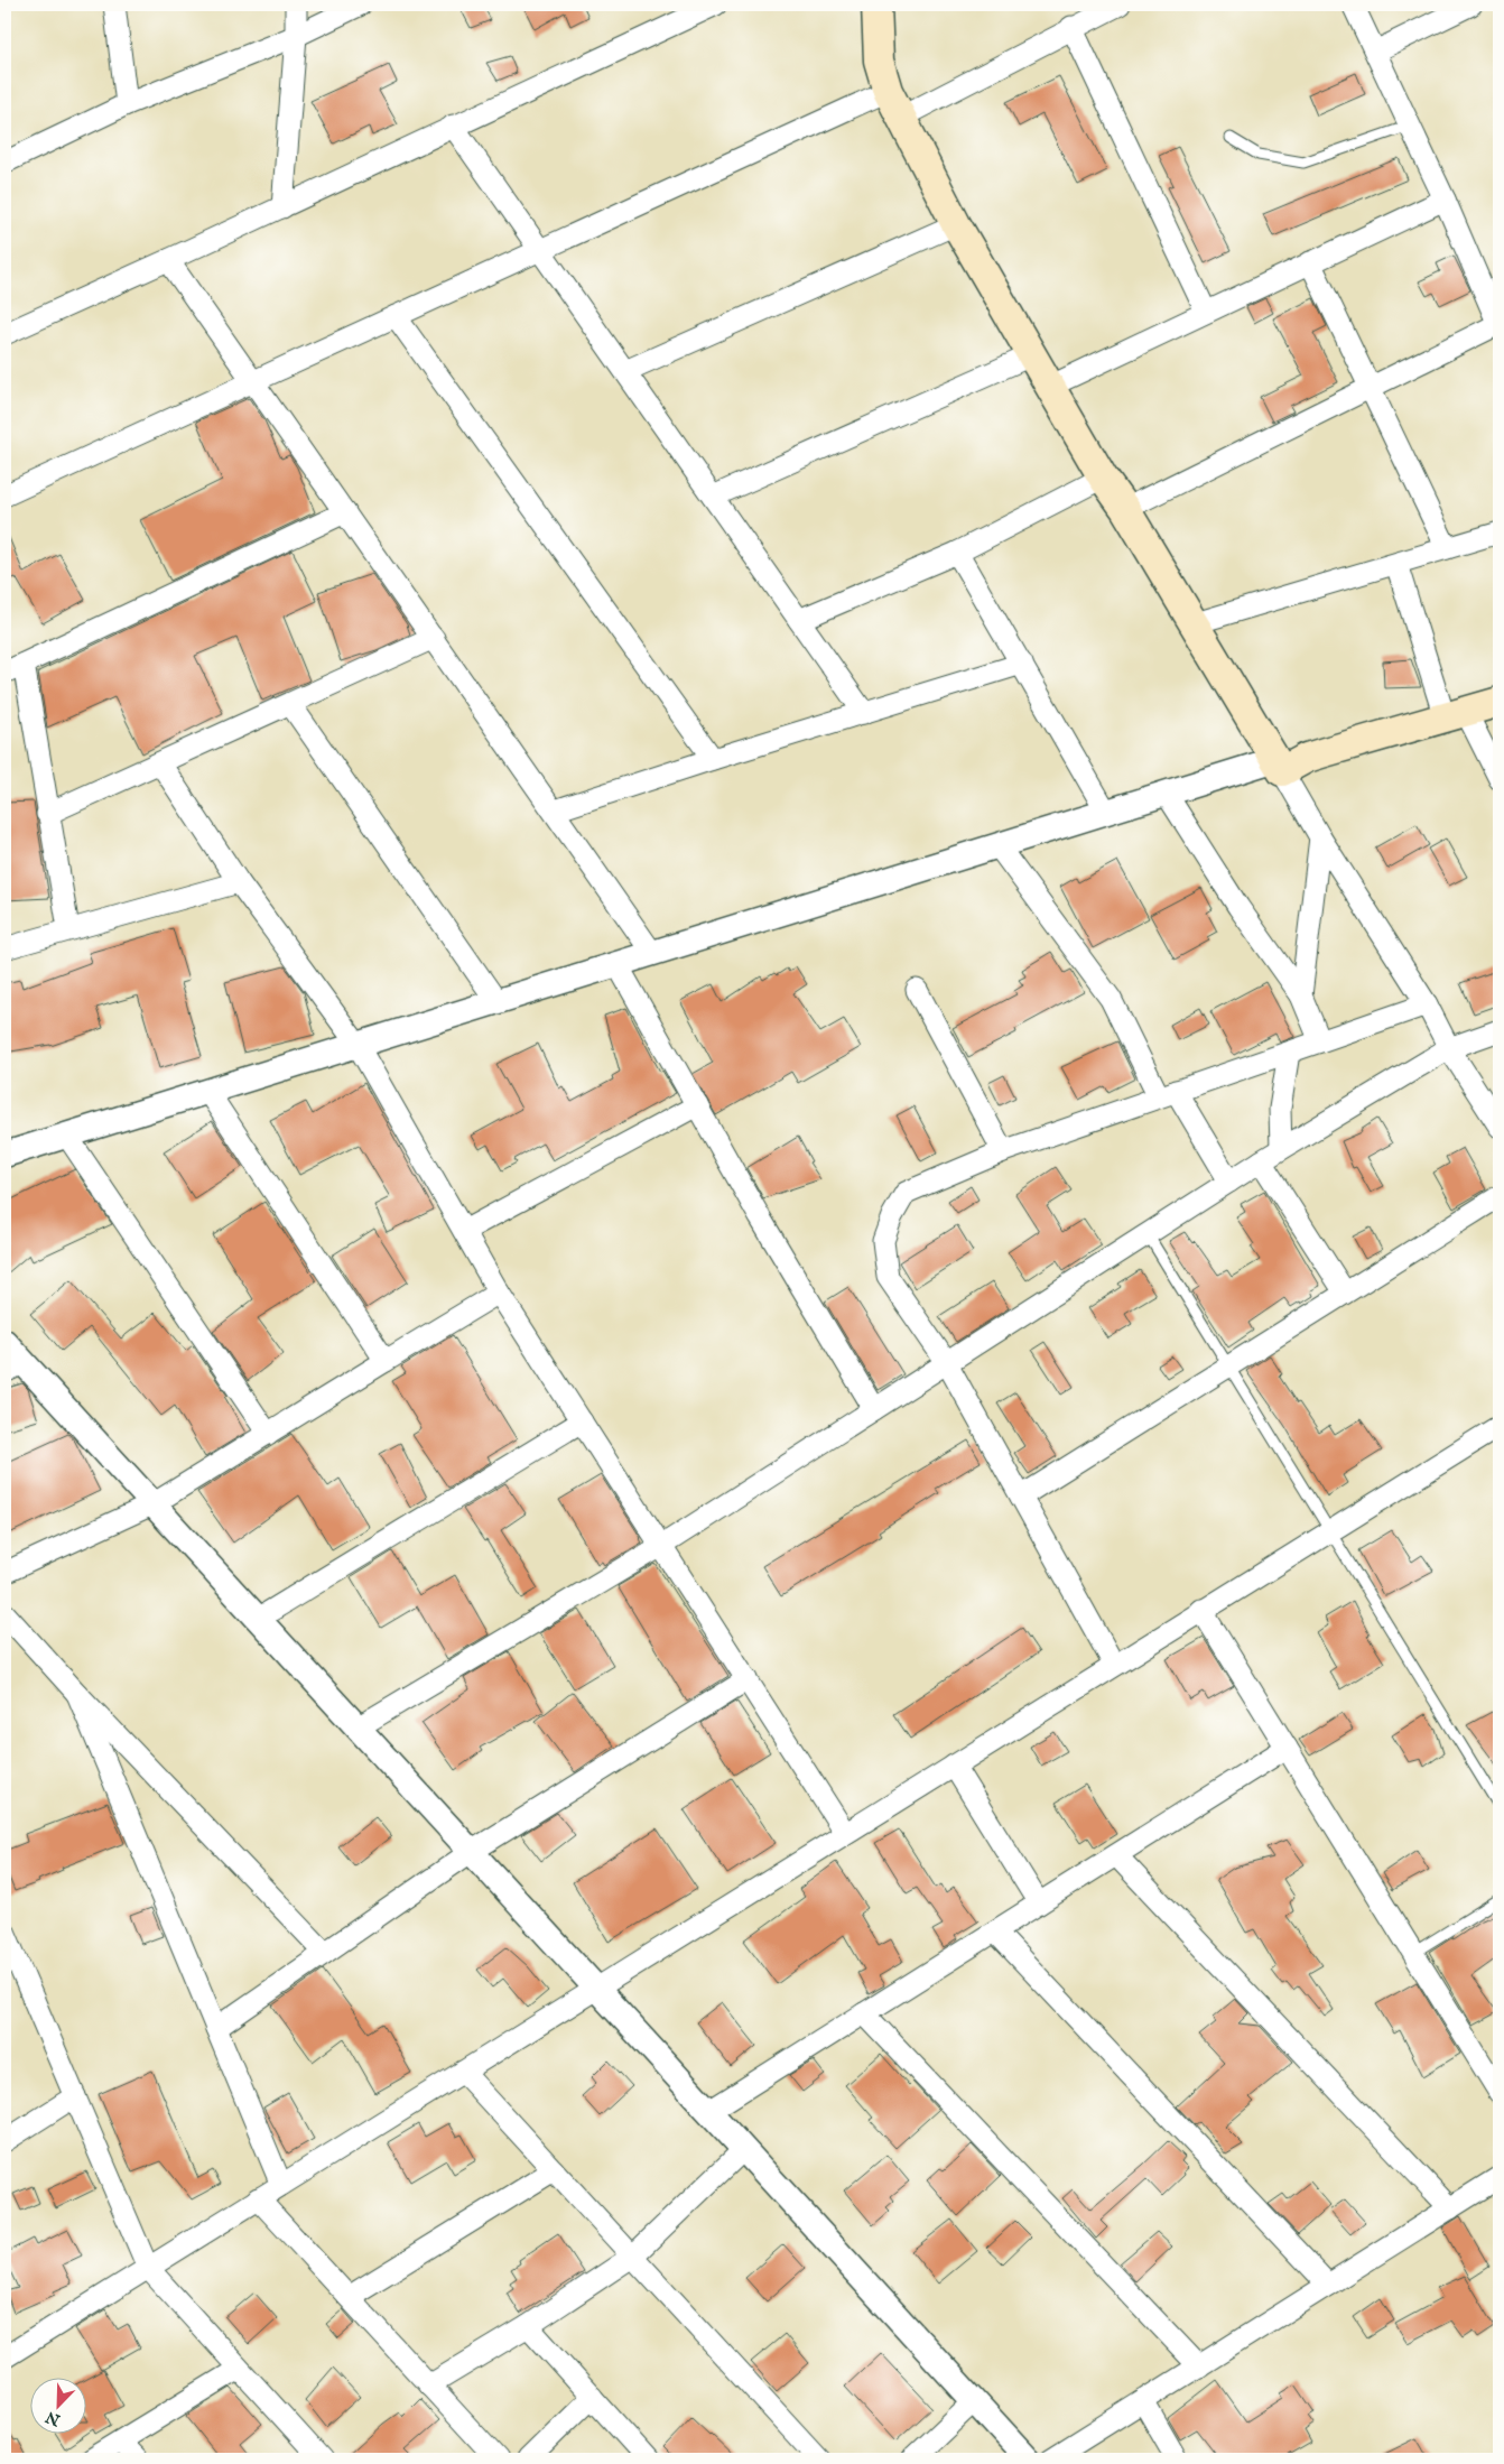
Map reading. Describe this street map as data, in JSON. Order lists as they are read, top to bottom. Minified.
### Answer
{"north":"bottom left"}
